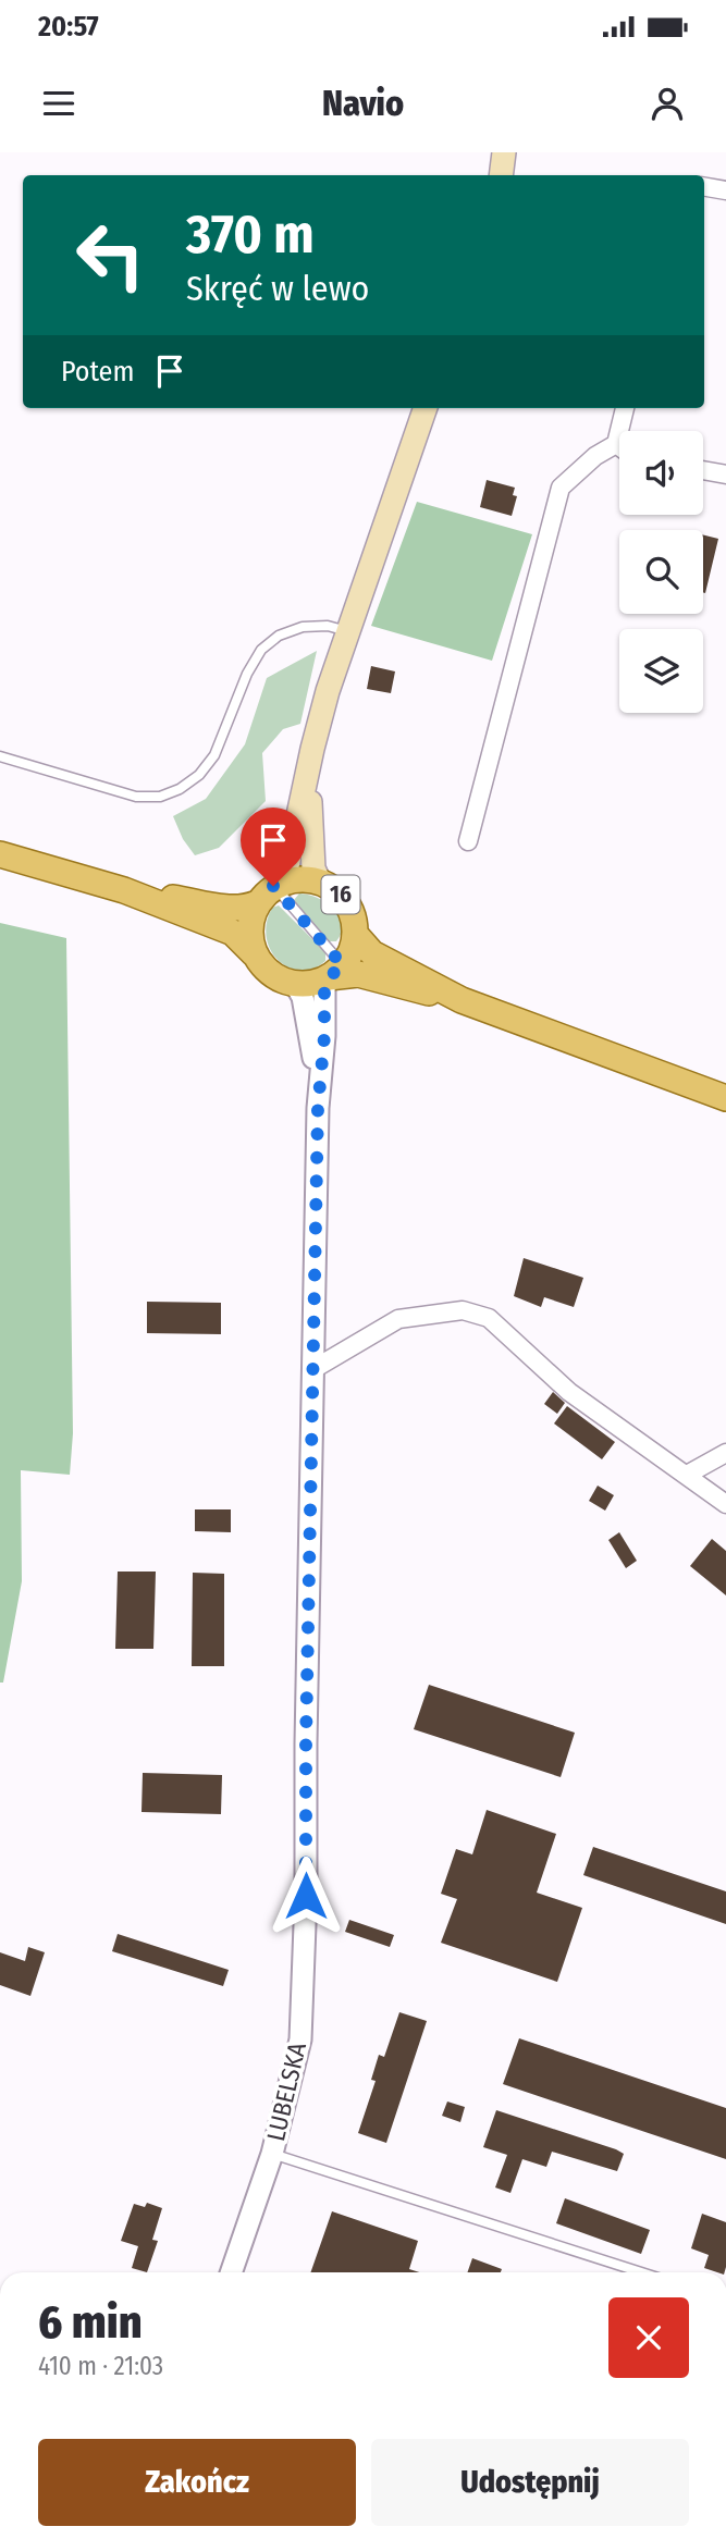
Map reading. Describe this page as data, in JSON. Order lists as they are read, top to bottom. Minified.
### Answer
{"streets":{"main road":["16"],"street":["LUBELSKA"]},"page":{"status":"20:57","header":"Navio","turn":["370 m","Skręć w lewo"],"then":"Potem","heading":["6 min","410 m · 21:03"],"buttons":["Zakończ","Udostępnij"]}}
